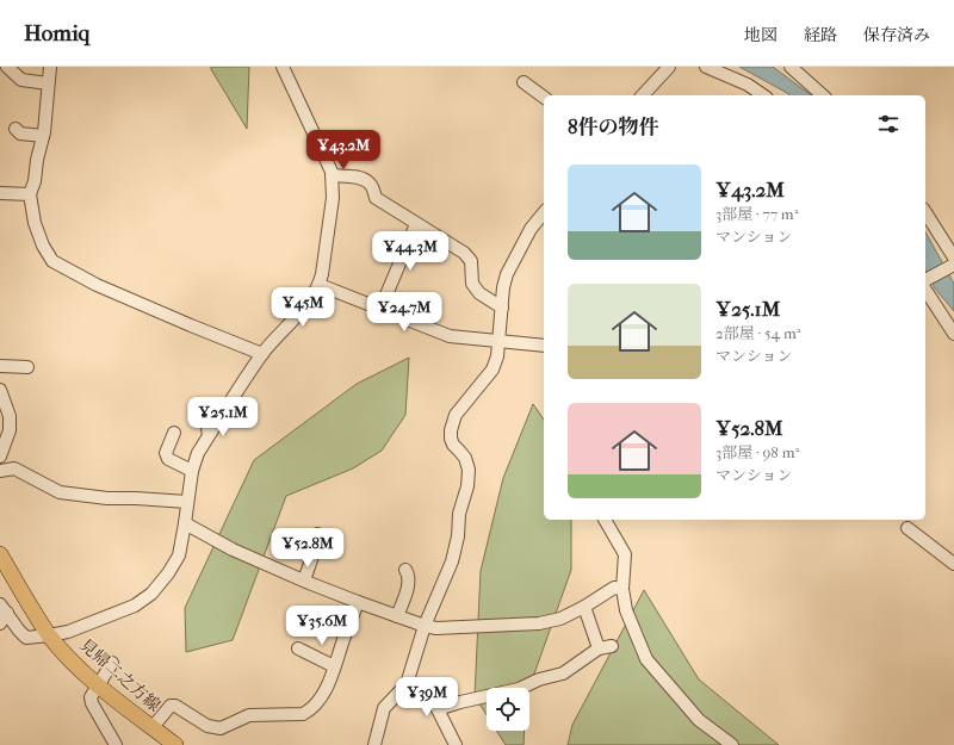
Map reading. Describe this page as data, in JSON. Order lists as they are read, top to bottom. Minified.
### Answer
{"streets":{"main road":["見帰二之方線"]},"page":{"header":"Homiq","nav":["地図","経路","保存済み"],"heading":"8件の物件","price":["¥43.2M","¥44.3M","¥45M","¥24.7M","¥25.1M","¥52.8M","¥35.6M","¥39M"],"list":[{"name":"¥43.2M","note":"3部屋 · 77 m² · マンション"},{"name":"¥25.1M","note":"2部屋 · 54 m² · マンション"},{"name":"¥52.8M","note":"3部屋 · 98 m² · マンション"}]}}
